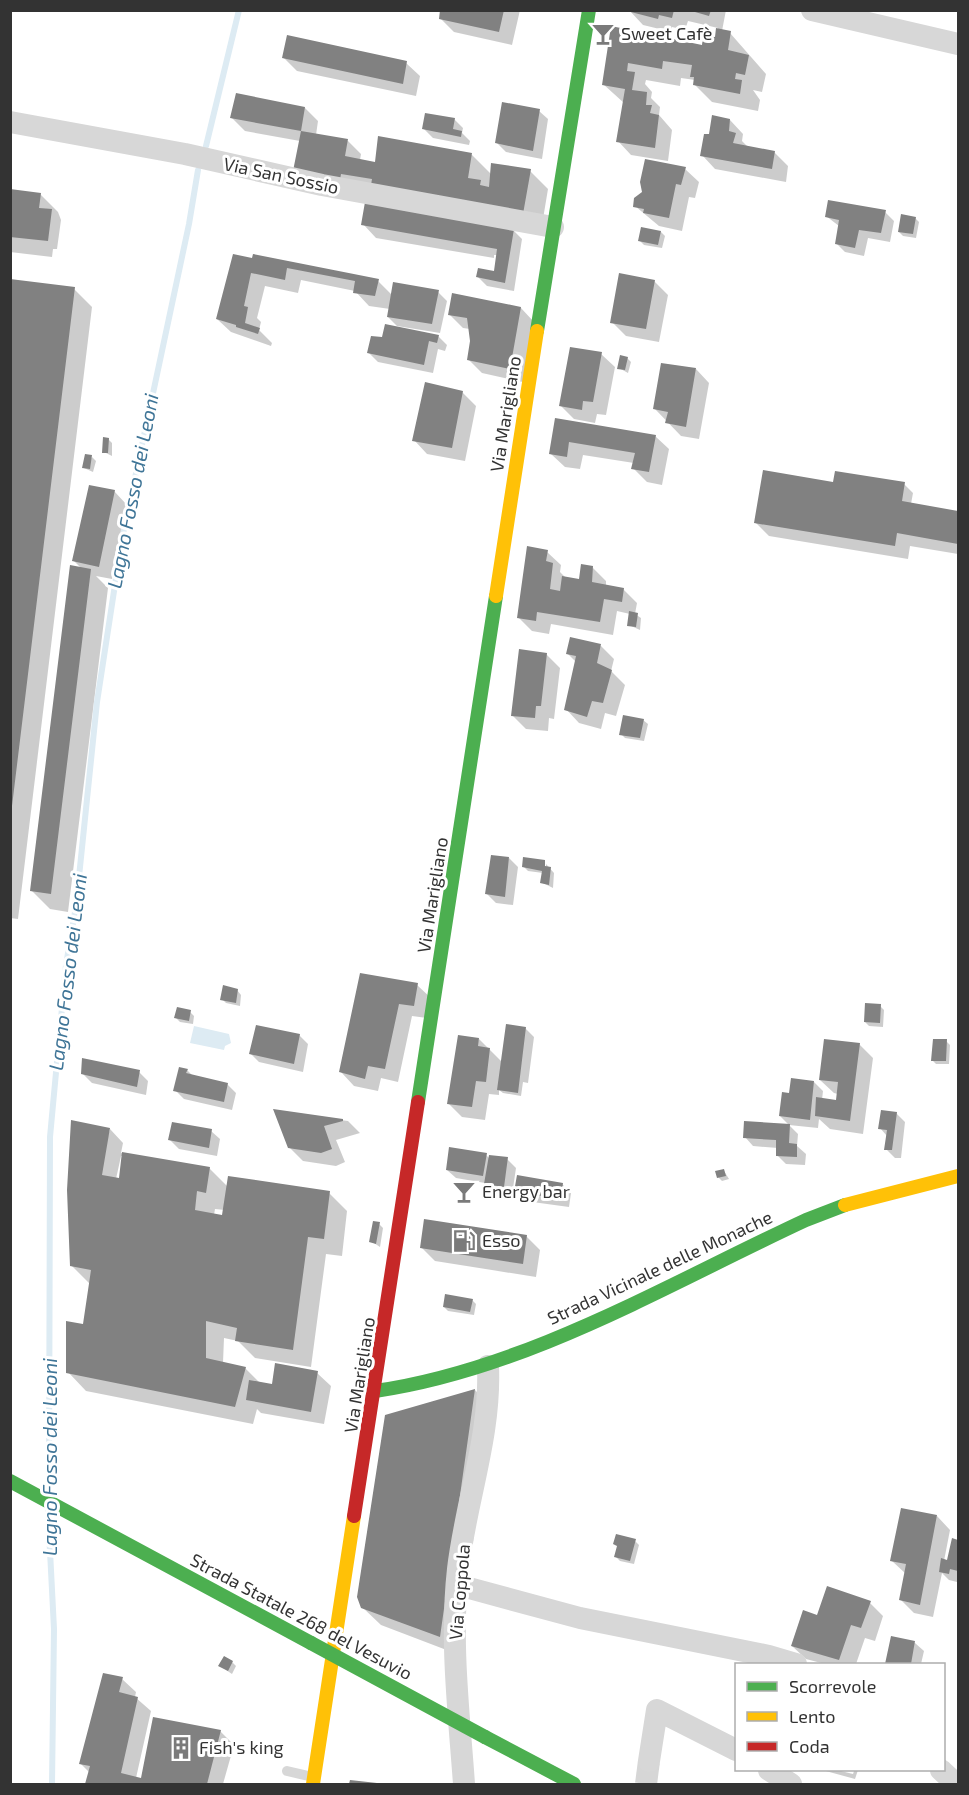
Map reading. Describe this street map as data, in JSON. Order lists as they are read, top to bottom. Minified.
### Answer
{"streets":{"main road":["Via Marigliano","Strada Vicinale delle Monache","Strada Statale 268 del Vesuvio"],"street":["Via San Sossio","Via Coppola"]},"crossings":[["Via San Sossio","Via Marigliano"],["Via Marigliano","Strada Vicinale delle Monache"],["Strada Vicinale delle Monache","Via Coppola"]],"water":["Lagno Fosso dei Leoni"],"places":{"bar":["Sweet Cafè","Energy bar"],"fuel station":["Esso"],"building":["Fish's king"]},"legend":["Scorrevole","Lento","Coda"]}
